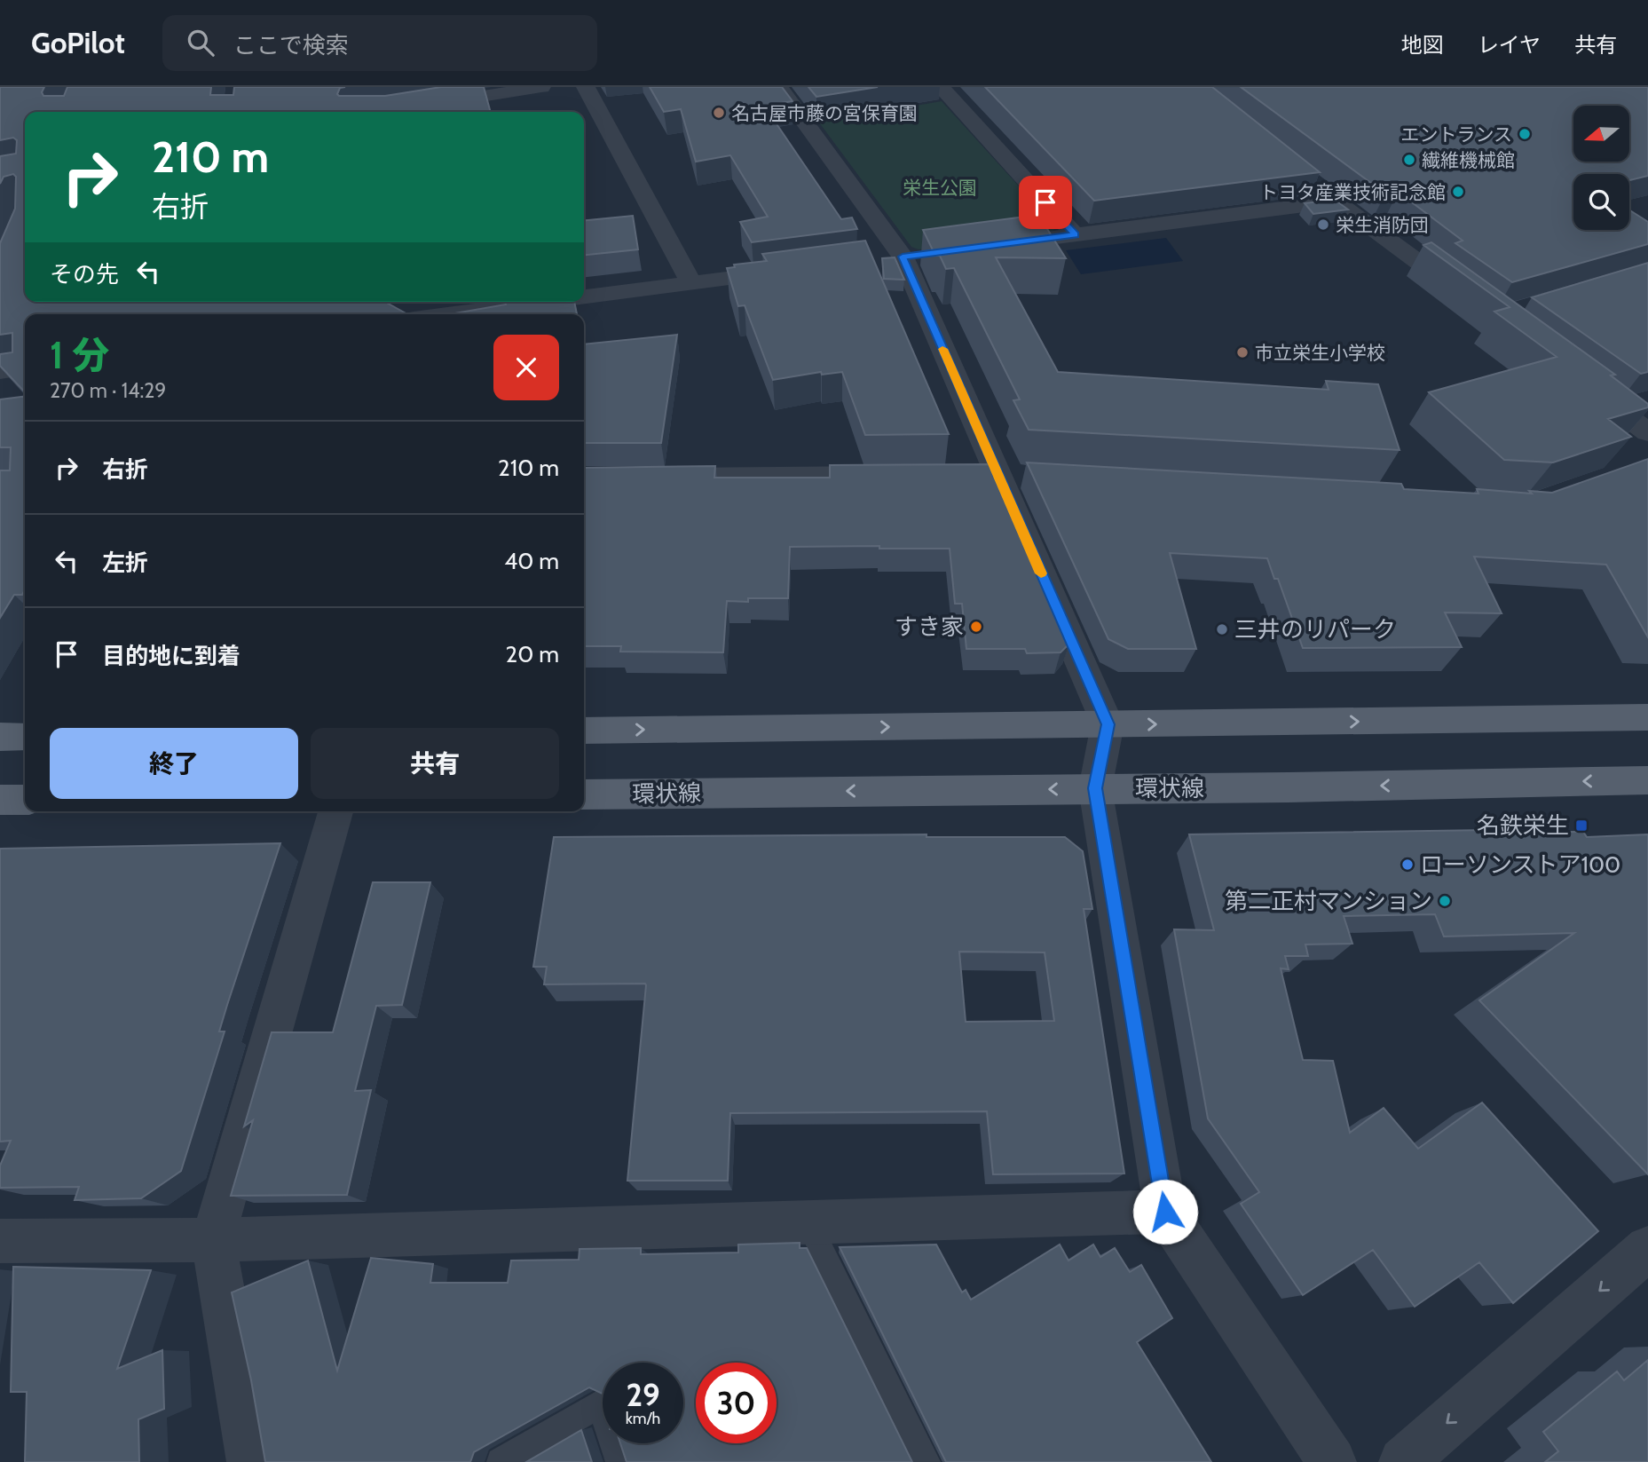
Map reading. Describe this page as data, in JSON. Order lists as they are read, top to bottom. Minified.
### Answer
{"streets":{"main road":["環状線"]},"parks":["栄生公園"],"places":{"other":["名古屋市藤の宮保育園","エントランス","繊維機械館","トヨタ産業技術記念館","栄生消防団","市立栄生小学校","すき家","三井のリパーク","ローソンストア100","第二正村マンション"],"transit":["名鉄栄生"]},"north":"left","page":{"header":"GoPilot","search":"ここで検索","nav":["地図","レイヤ","共有"],"turn":["210 m","右折"],"then":"その先","heading":["1 分","270 m · 14:29"],"list":[{"name":"右折","value":"210 m"},{"name":"左折","value":"40 m"},{"name":"目的地に到着","value":"20 m"}],"buttons":["終了","共有"],"speed":"29 km/h","limit":"30"}}
